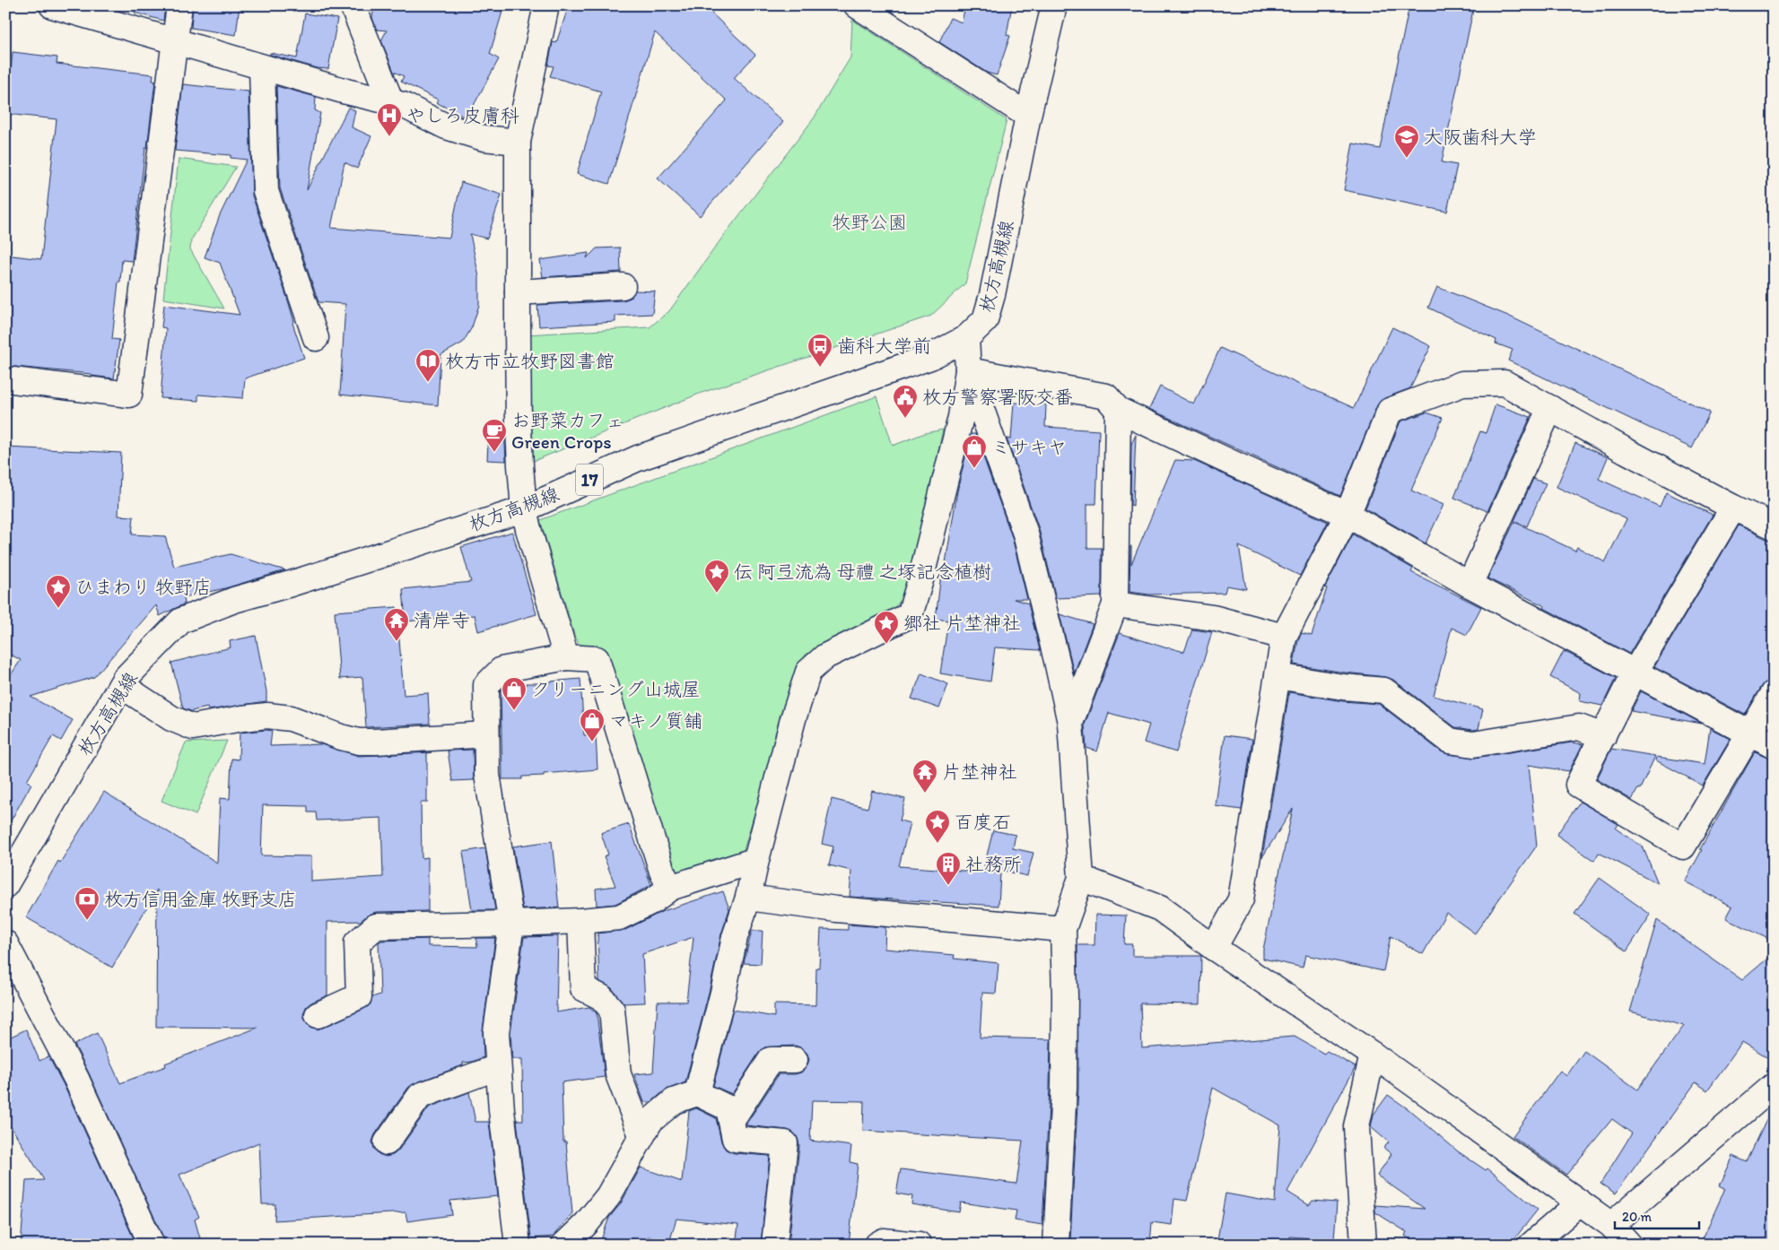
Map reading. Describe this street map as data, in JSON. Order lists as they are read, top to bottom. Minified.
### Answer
{"streets":{"street":["枚方高槻線","17"]},"parks":["牧野公園"],"places":{"hospital":["やしろ皮膚科"],"school or university":["大阪歯科大学"],"bus stop":["歯科大学前"],"library":["枚方市立牧野図書館"],"public building":["枚方警察署阪交番"],"cafe":["お野菜カフェ Green Crops"],"shop":["ミサキヤ","クリーニング山城屋","マキノ質舗"],"place":["伝 阿弖流為 母禮 之塚記念植樹","ひまわり 牧野店","郷社 片埜神社","百度石"],"temple":["清岸寺","片埜神社"],"building":["社務所"],"bank":["枚方信用金庫 牧野支店"]},"scale_bar":"20 m"}
